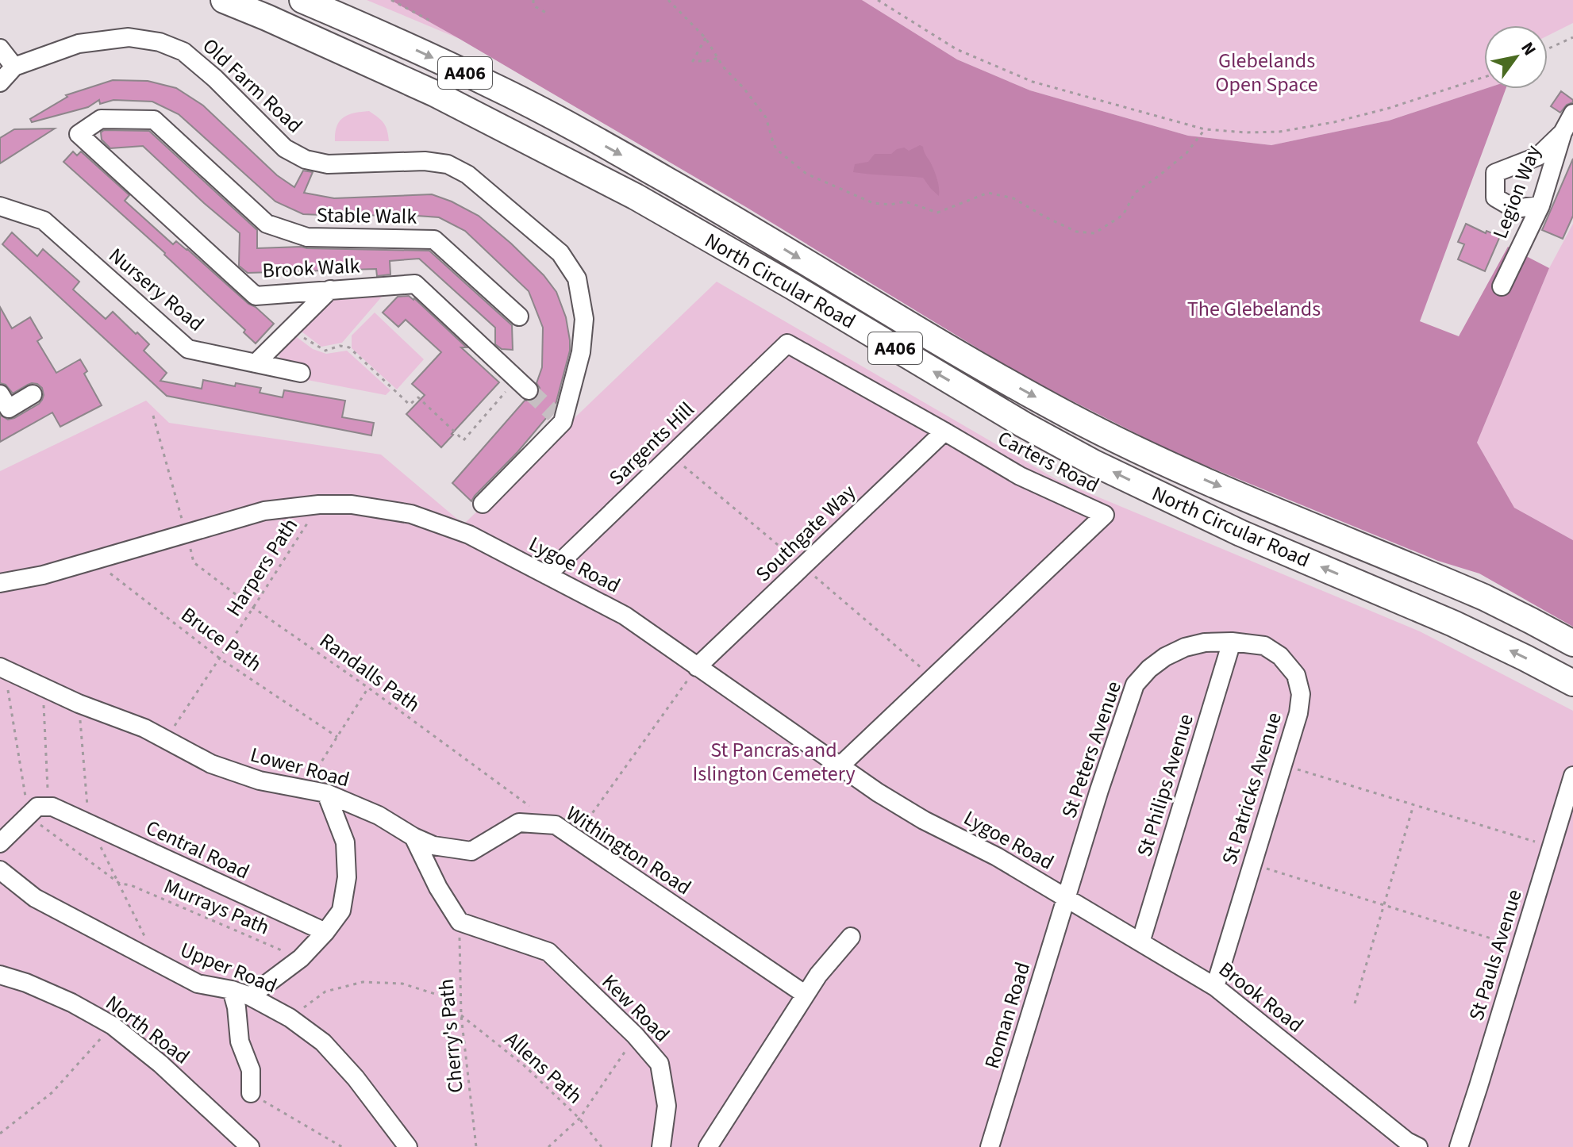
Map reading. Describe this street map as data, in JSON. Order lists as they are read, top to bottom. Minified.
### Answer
{"streets":{"highway":["A406","North Circular Road"],"street":["Old Farm Road","Legion Way","Stable Walk","Brook Walk","Nursery Road","Sargents Hill","Carters Road","Southgate Way","Lygoe Road","St Peters Avenue","Lower Road","St Philips Avenue","St Patricks Avenue","Central Road","Withington Road","St Pauls Avenue","Upper Road","Brook Road","Kew Road","Roman Road","North Road"],"path":["Harpers Path","Bruce Path","Randalls Path","Murrays Path","Cherry's Path","Allens Path"]},"crossings":[["A406","North Circular Road"],["Stable Walk","Brook Walk"],["Sargents Hill","Carters Road"],["Sargents Hill","Lygoe Road"],["Carters Road","Southgate Way"],["Carters Road","Lygoe Road"],["Southgate Way","Lygoe Road"],["Lygoe Road","Harpers Path"],["Lygoe Road","Bruce Path"],["Lygoe Road","Randalls Path"],["Lygoe Road","St Peters Avenue"],["Lygoe Road","Brook Road"],["Lygoe Road","Roman Road"],["Harpers Path","Bruce Path"],["Harpers Path","Randalls Path"],["Harpers Path","Lower Road"],["Randalls Path","Withington Road"],["St Peters Avenue","St Philips Avenue"],["St Peters Avenue","St Patricks Avenue"],["St Peters Avenue","Brook Road"],["St Peters Avenue","Roman Road"],["Lower Road","Withington Road"],["St Philips Avenue","St Patricks Avenue"],["St Philips Avenue","Brook Road"],["St Patricks Avenue","Brook Road"],["Central Road","Murrays Path"],["Brook Road","Roman Road"],["Kew Road","Cherry's Path"],["Cherry's Path","Allens Path"]],"parks":["Glebelands Open Space","The Glebelands","St Pancras and Islington Cemetery"],"north":"top right"}
